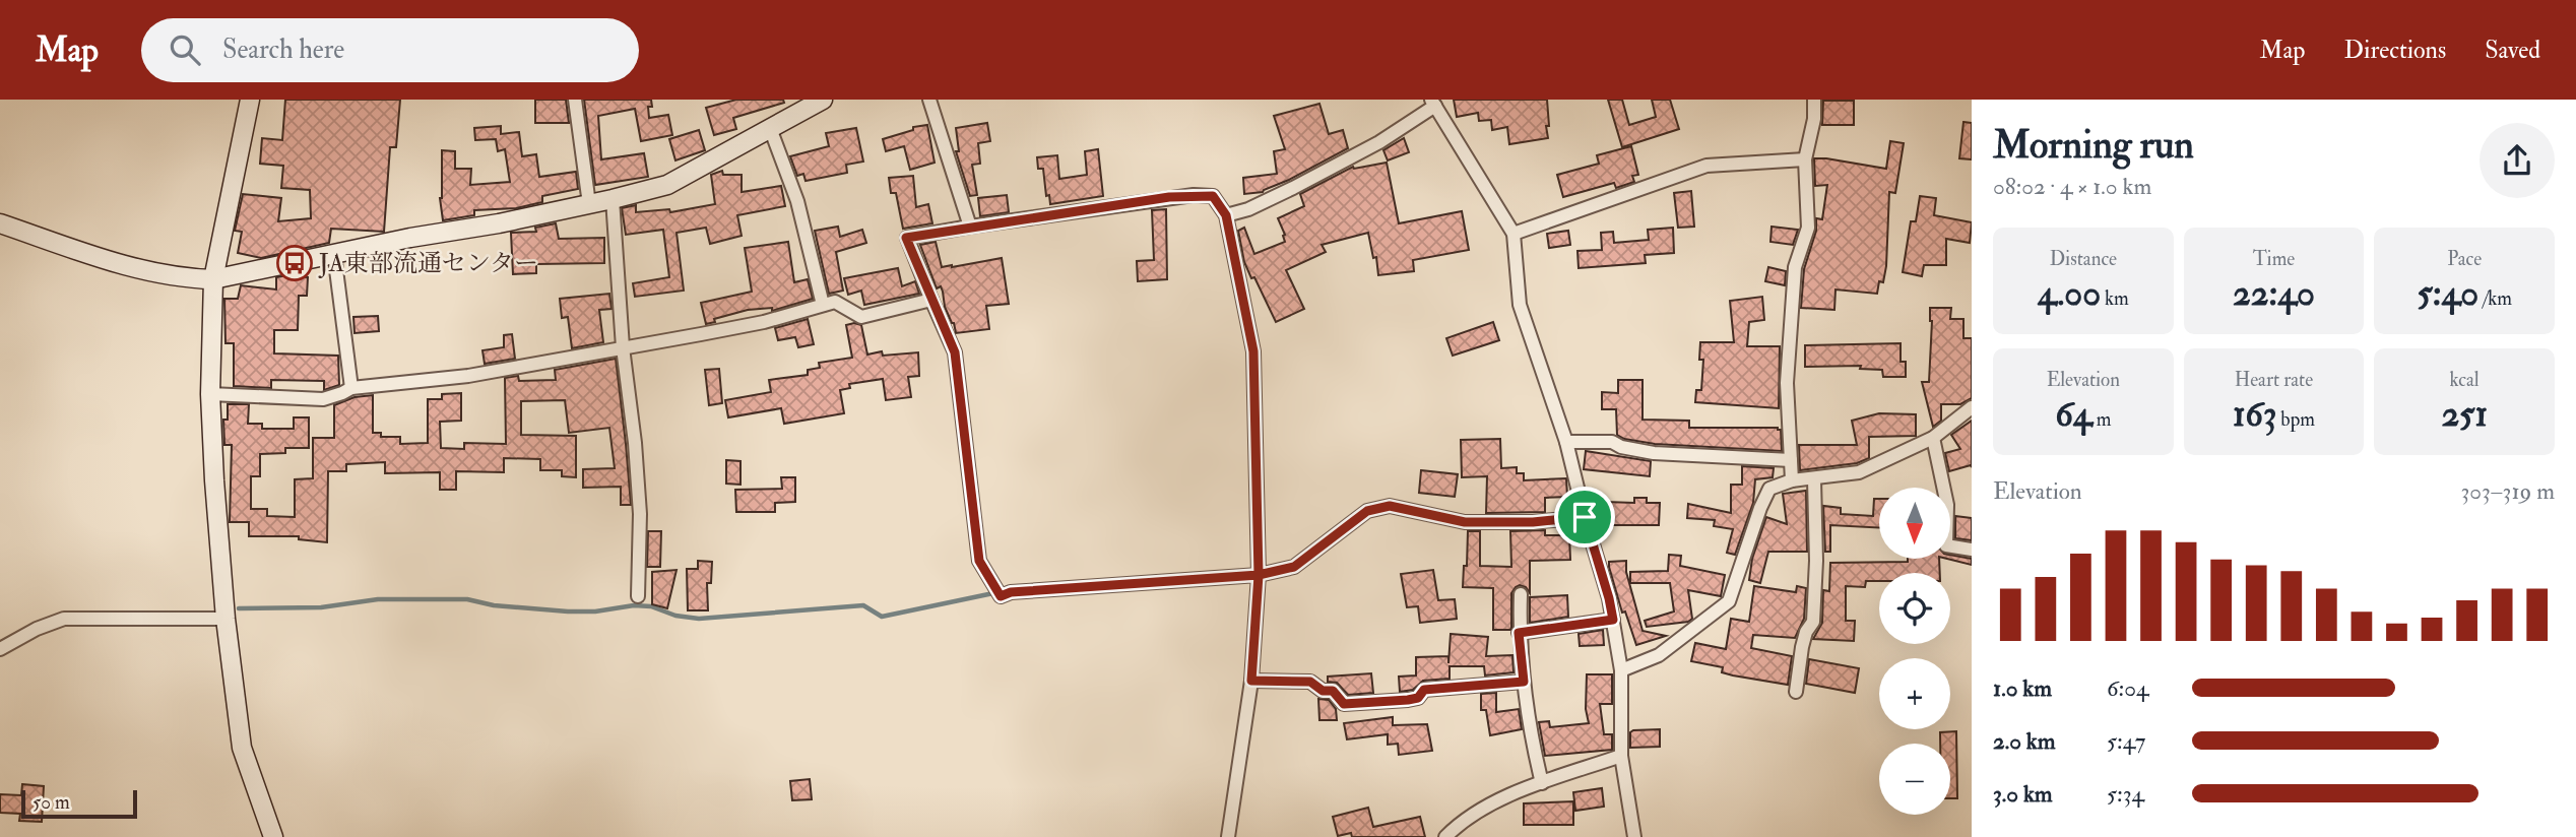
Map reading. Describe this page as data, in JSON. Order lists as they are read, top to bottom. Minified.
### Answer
{"places":{"bus stop":["JA東部流通センター"]},"scale_bar":"50 m","north":"bottom","page":{"header":"Map","search":"Search here","nav":["Map","Directions","Saved"],"heading":["Morning run","08:02 · 4 × 1.0 km"],"stats":[["Distance","4.00 km"],["Time","22:40"],["Pace","5:40 /km"],["Elevation","64 m"],["Heart rate","163 bpm"],["kcal","251"]],"chart":["Elevation","303–319 m"],"map_buttons":["+","−"],"list":[{"name":"1.0 km","note":"6:04"},{"name":"2.0 km","note":"5:47"},{"name":"3.0 km","note":"5:34"}],"scale":"50 m"}}
